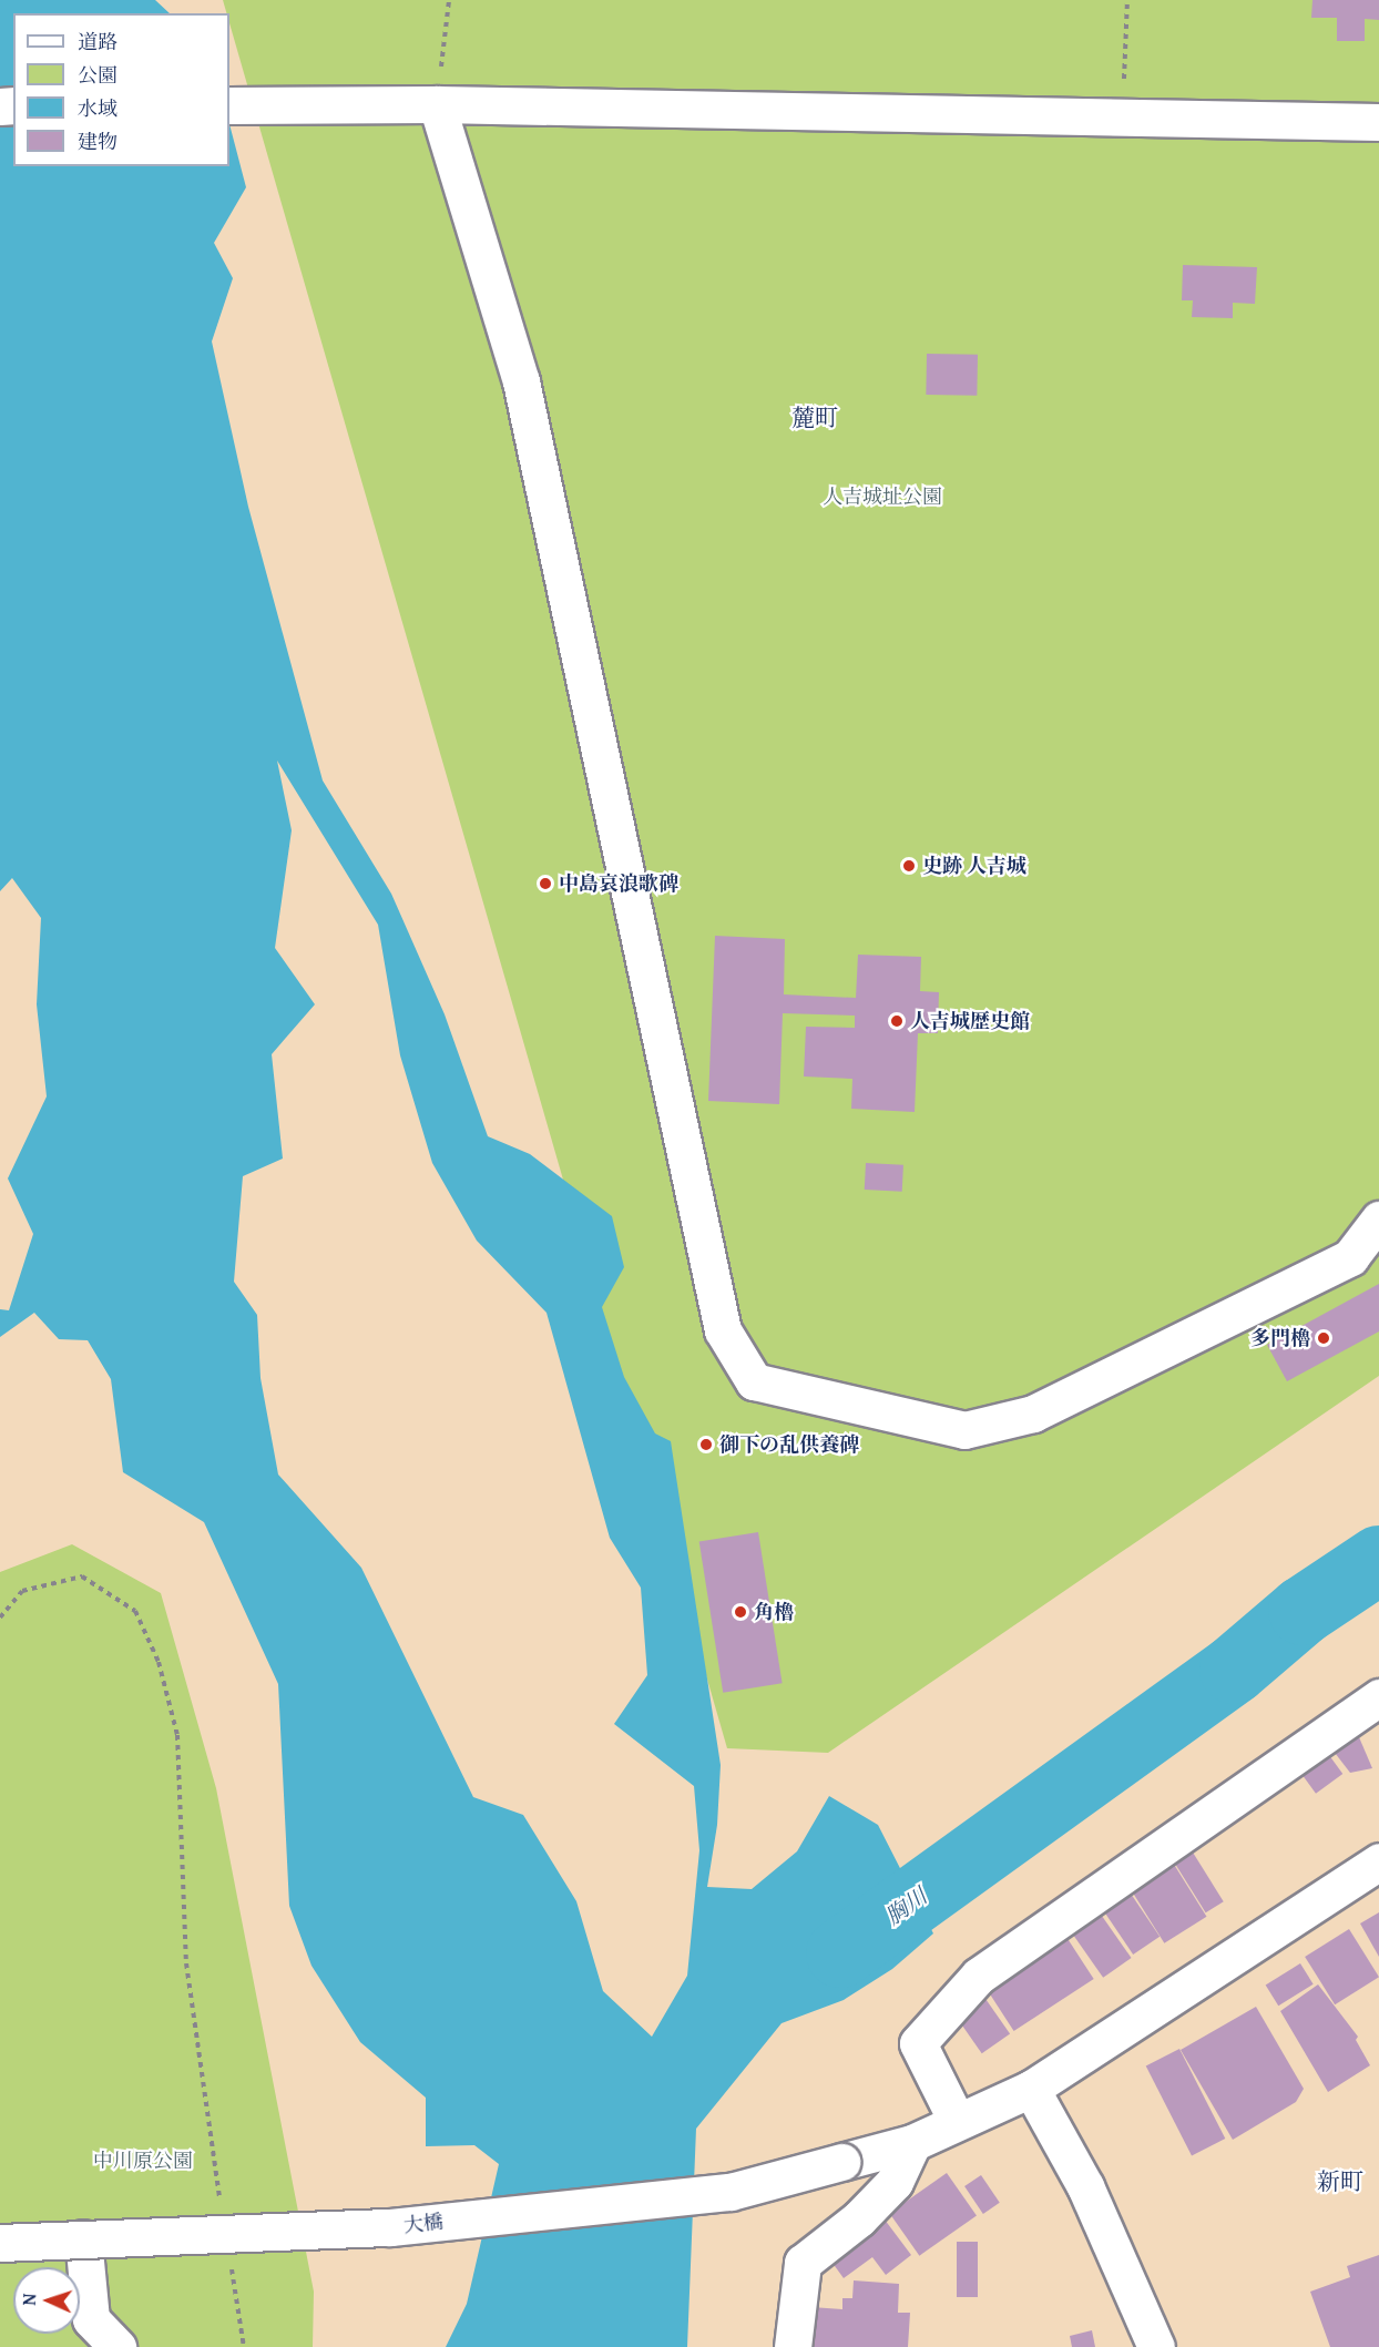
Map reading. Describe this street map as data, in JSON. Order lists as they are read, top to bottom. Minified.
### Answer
{"streets":{"street":["大橋"]},"districts":["麓町","新町"],"water":["胸川"],"parks":["人吉城址公園","中川原公園"],"places":["史跡 人吉城","中島哀浪歌碑","人吉城歴史館","多門櫓","御下の乱供養碑","角櫓"],"legend":["道路","公園","水域","建物"],"north":"left"}
